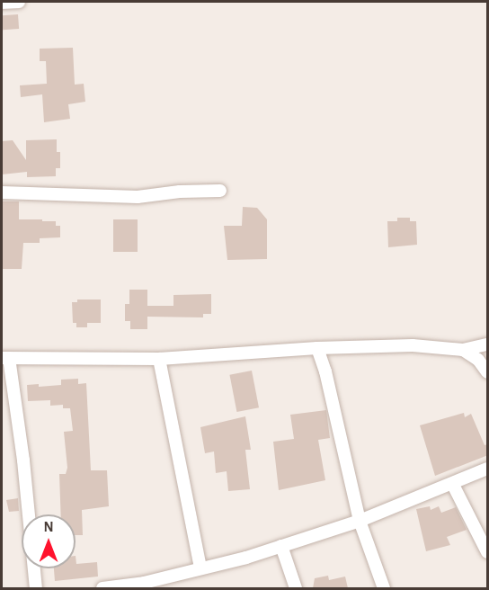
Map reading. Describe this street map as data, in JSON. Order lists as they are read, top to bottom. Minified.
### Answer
{"north":"top"}
